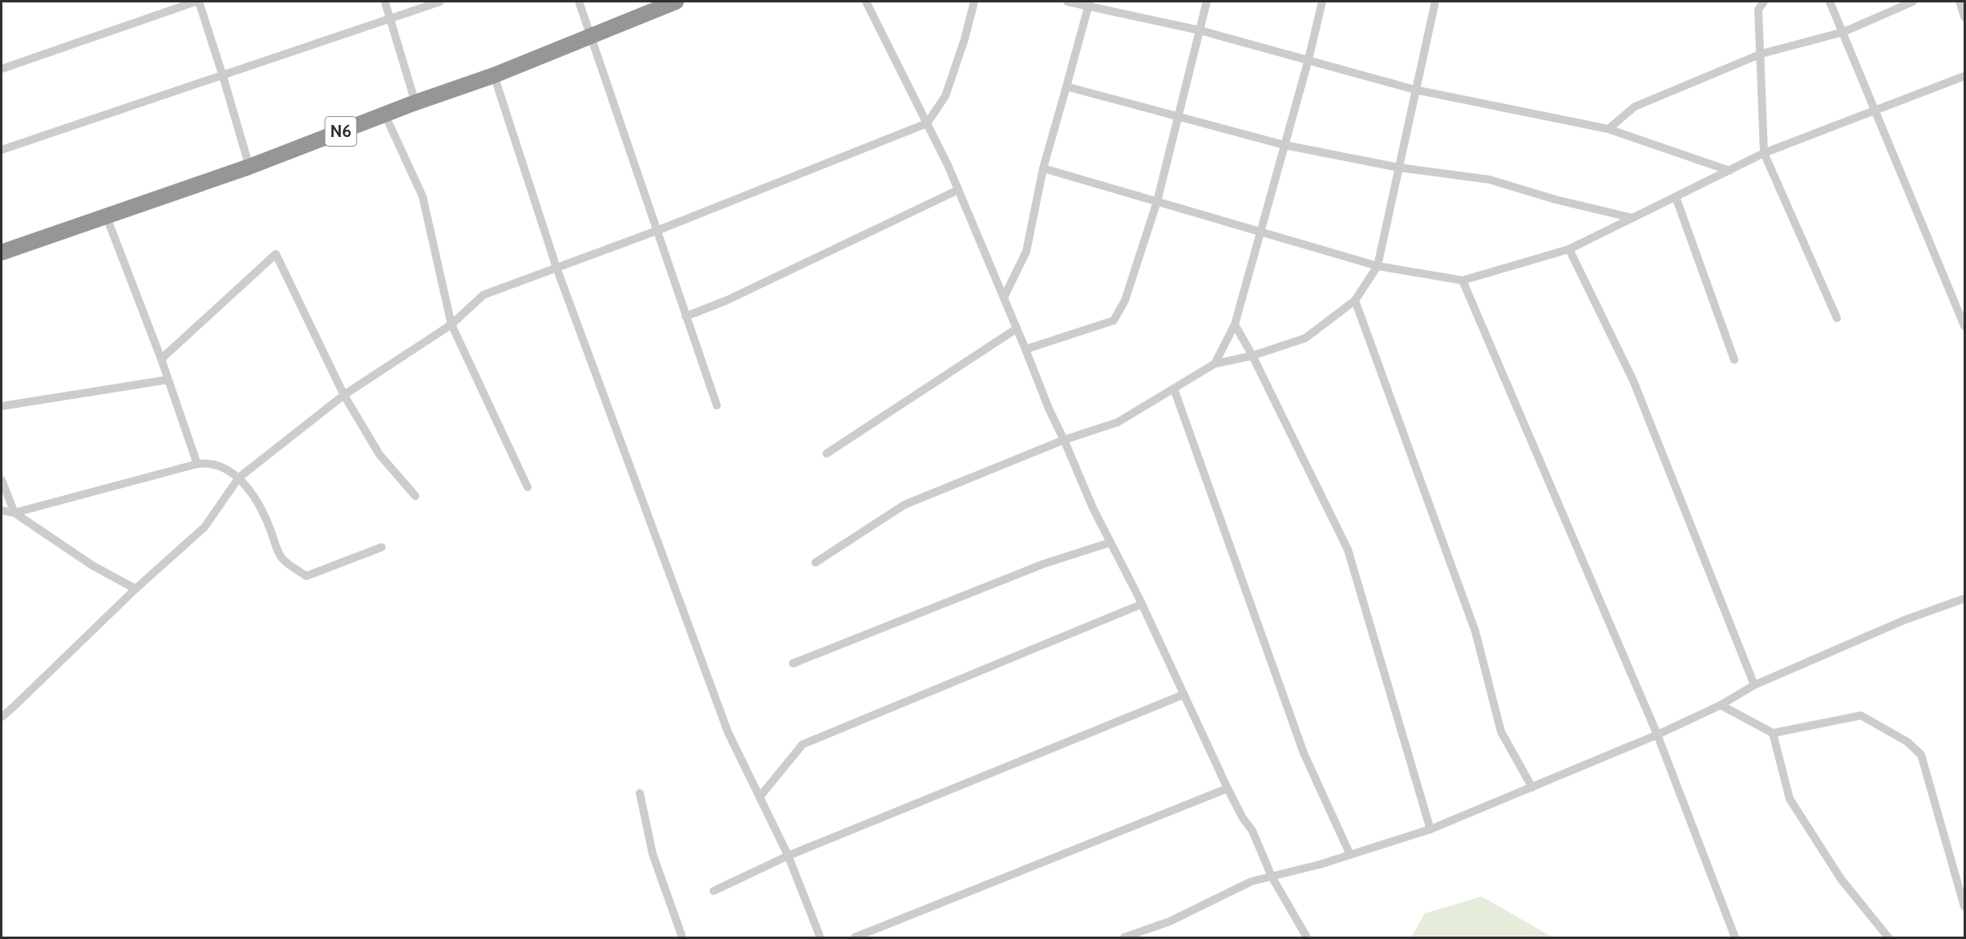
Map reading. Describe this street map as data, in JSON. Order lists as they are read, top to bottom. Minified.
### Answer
{"streets":{"highway":["N6"]}}
